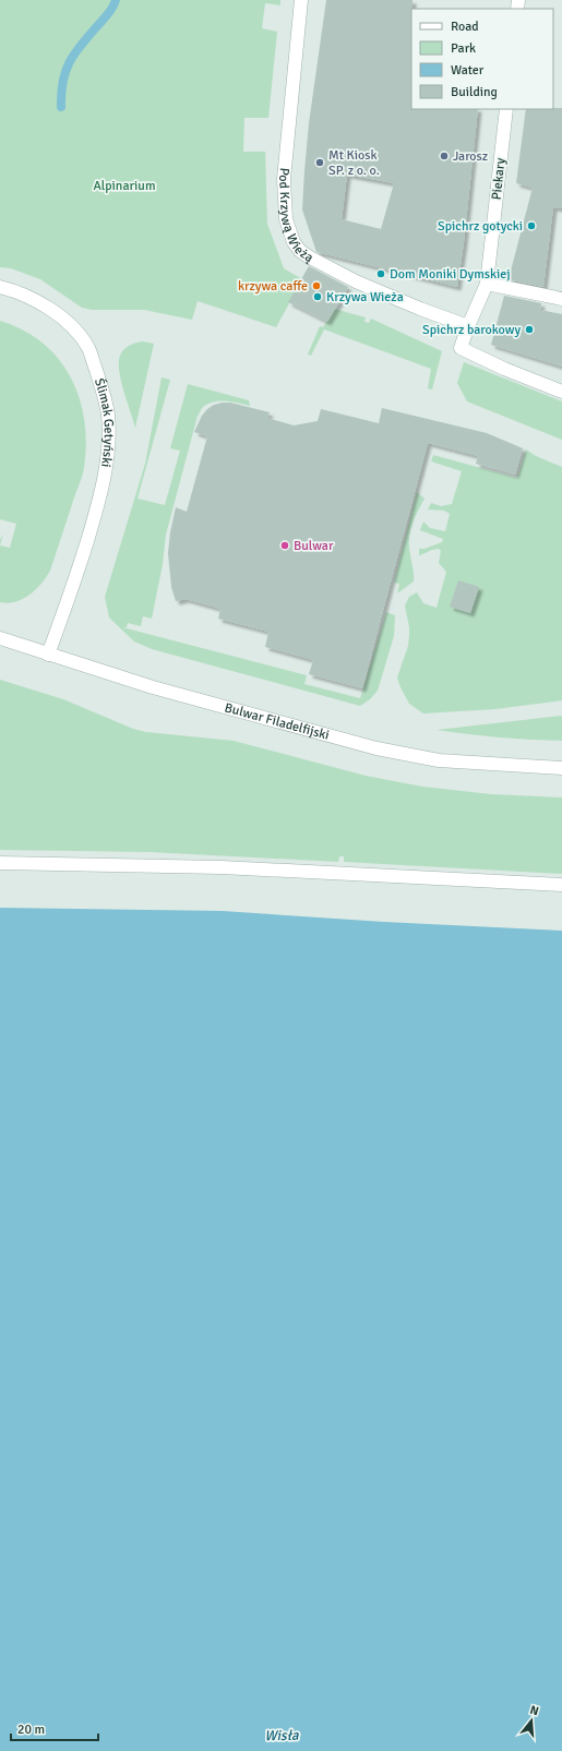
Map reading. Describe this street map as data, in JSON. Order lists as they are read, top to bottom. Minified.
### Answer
{"streets":{"street":["Piekary","Pod Krzywą Wieżą","Ślimak Getyński","Bulwar Filadelfijski"]},"crossings":[["Piekary","Pod Krzywą Wieżą"],["Ślimak Getyński","Bulwar Filadelfijski"]],"water":["Wisła"],"parks":["Alpinarium"],"places":["Jarosz","Mt Kiosk SP. z o. o.","Spichrz gotycki","Dom Moniki Dymskiej","krzywa caffe","Krzywa Wieża","Spichrz barokowy","Bulwar"],"legend":["Road","Park","Water","Building"],"scale_bar":"20 m","north":"top"}
